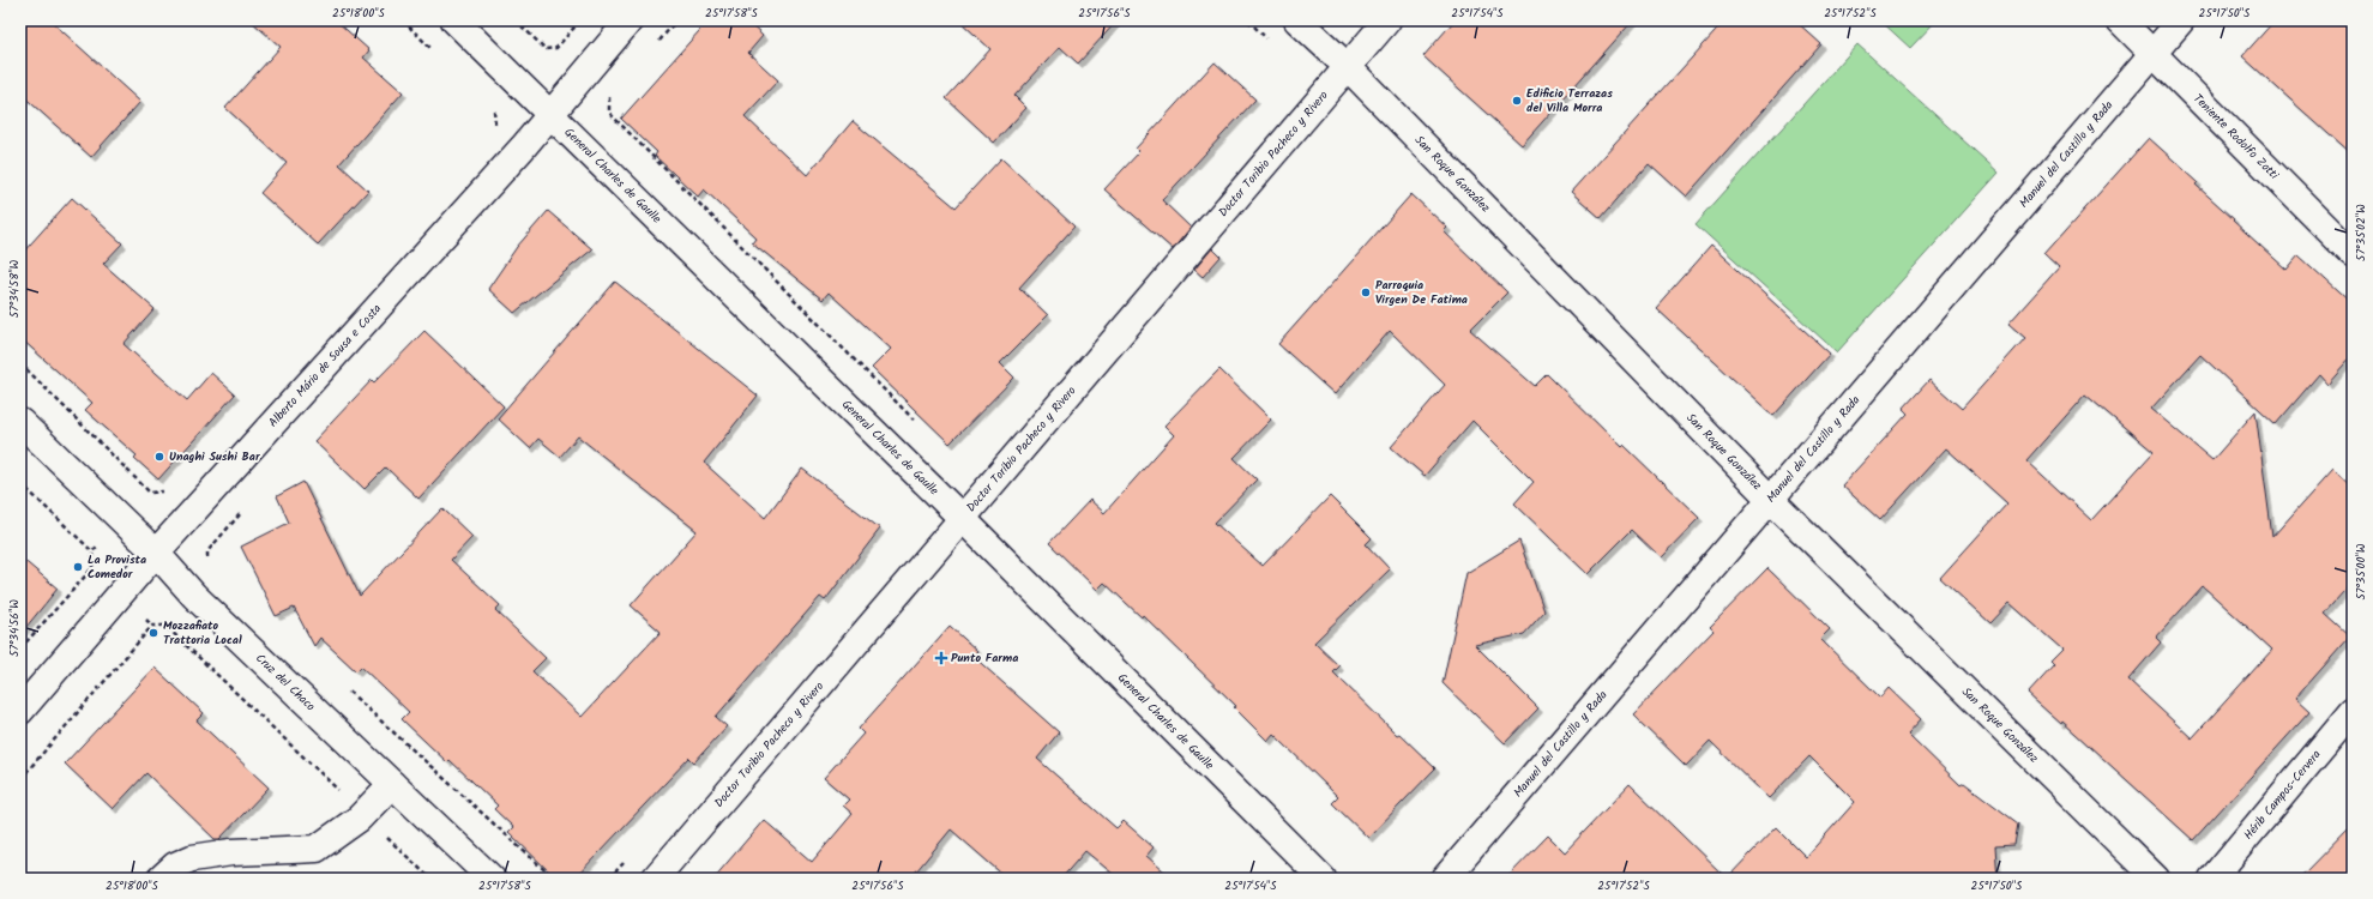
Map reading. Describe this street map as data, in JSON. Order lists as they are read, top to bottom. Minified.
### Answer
{"streets":{"street":["Teniente Rodolfo Zotti","Doctor Toribio Pacheco y Rivero","Manuel del Castillo y Rada","San Roque González","General Charles de Gaulle","Alberto Mário de Sousa e Costa","Cruz del Chaco","Hérib Campos-Cervera"]},"crossings":[["Teniente Rodolfo Zotti","Manuel del Castillo y Rada"],["Doctor Toribio Pacheco y Rivero","San Roque González"],["Doctor Toribio Pacheco y Rivero","General Charles de Gaulle"],["Manuel del Castillo y Rada","San Roque González"],["General Charles de Gaulle","Alberto Mário de Sousa e Costa"],["Alberto Mário de Sousa e Costa","Cruz del Chaco"]],"places":{"other":["Edificio Terrazas del Villa Morra","Parroquia Virgen De Fatima","Unaghi Sushi Bar","La Provista Comedor","Mozzafiato Trattoria Local"],"health":["Punto Farma"]},"coordinates":["25°18'00\"S","25°17'58\"S","25°17'56\"S","25°17'54\"S","25°17'52\"S","25°17'50\"S","57°35'02\"W","57°34'58\"W","57°35'00\"W","57°34'56\"W"]}
